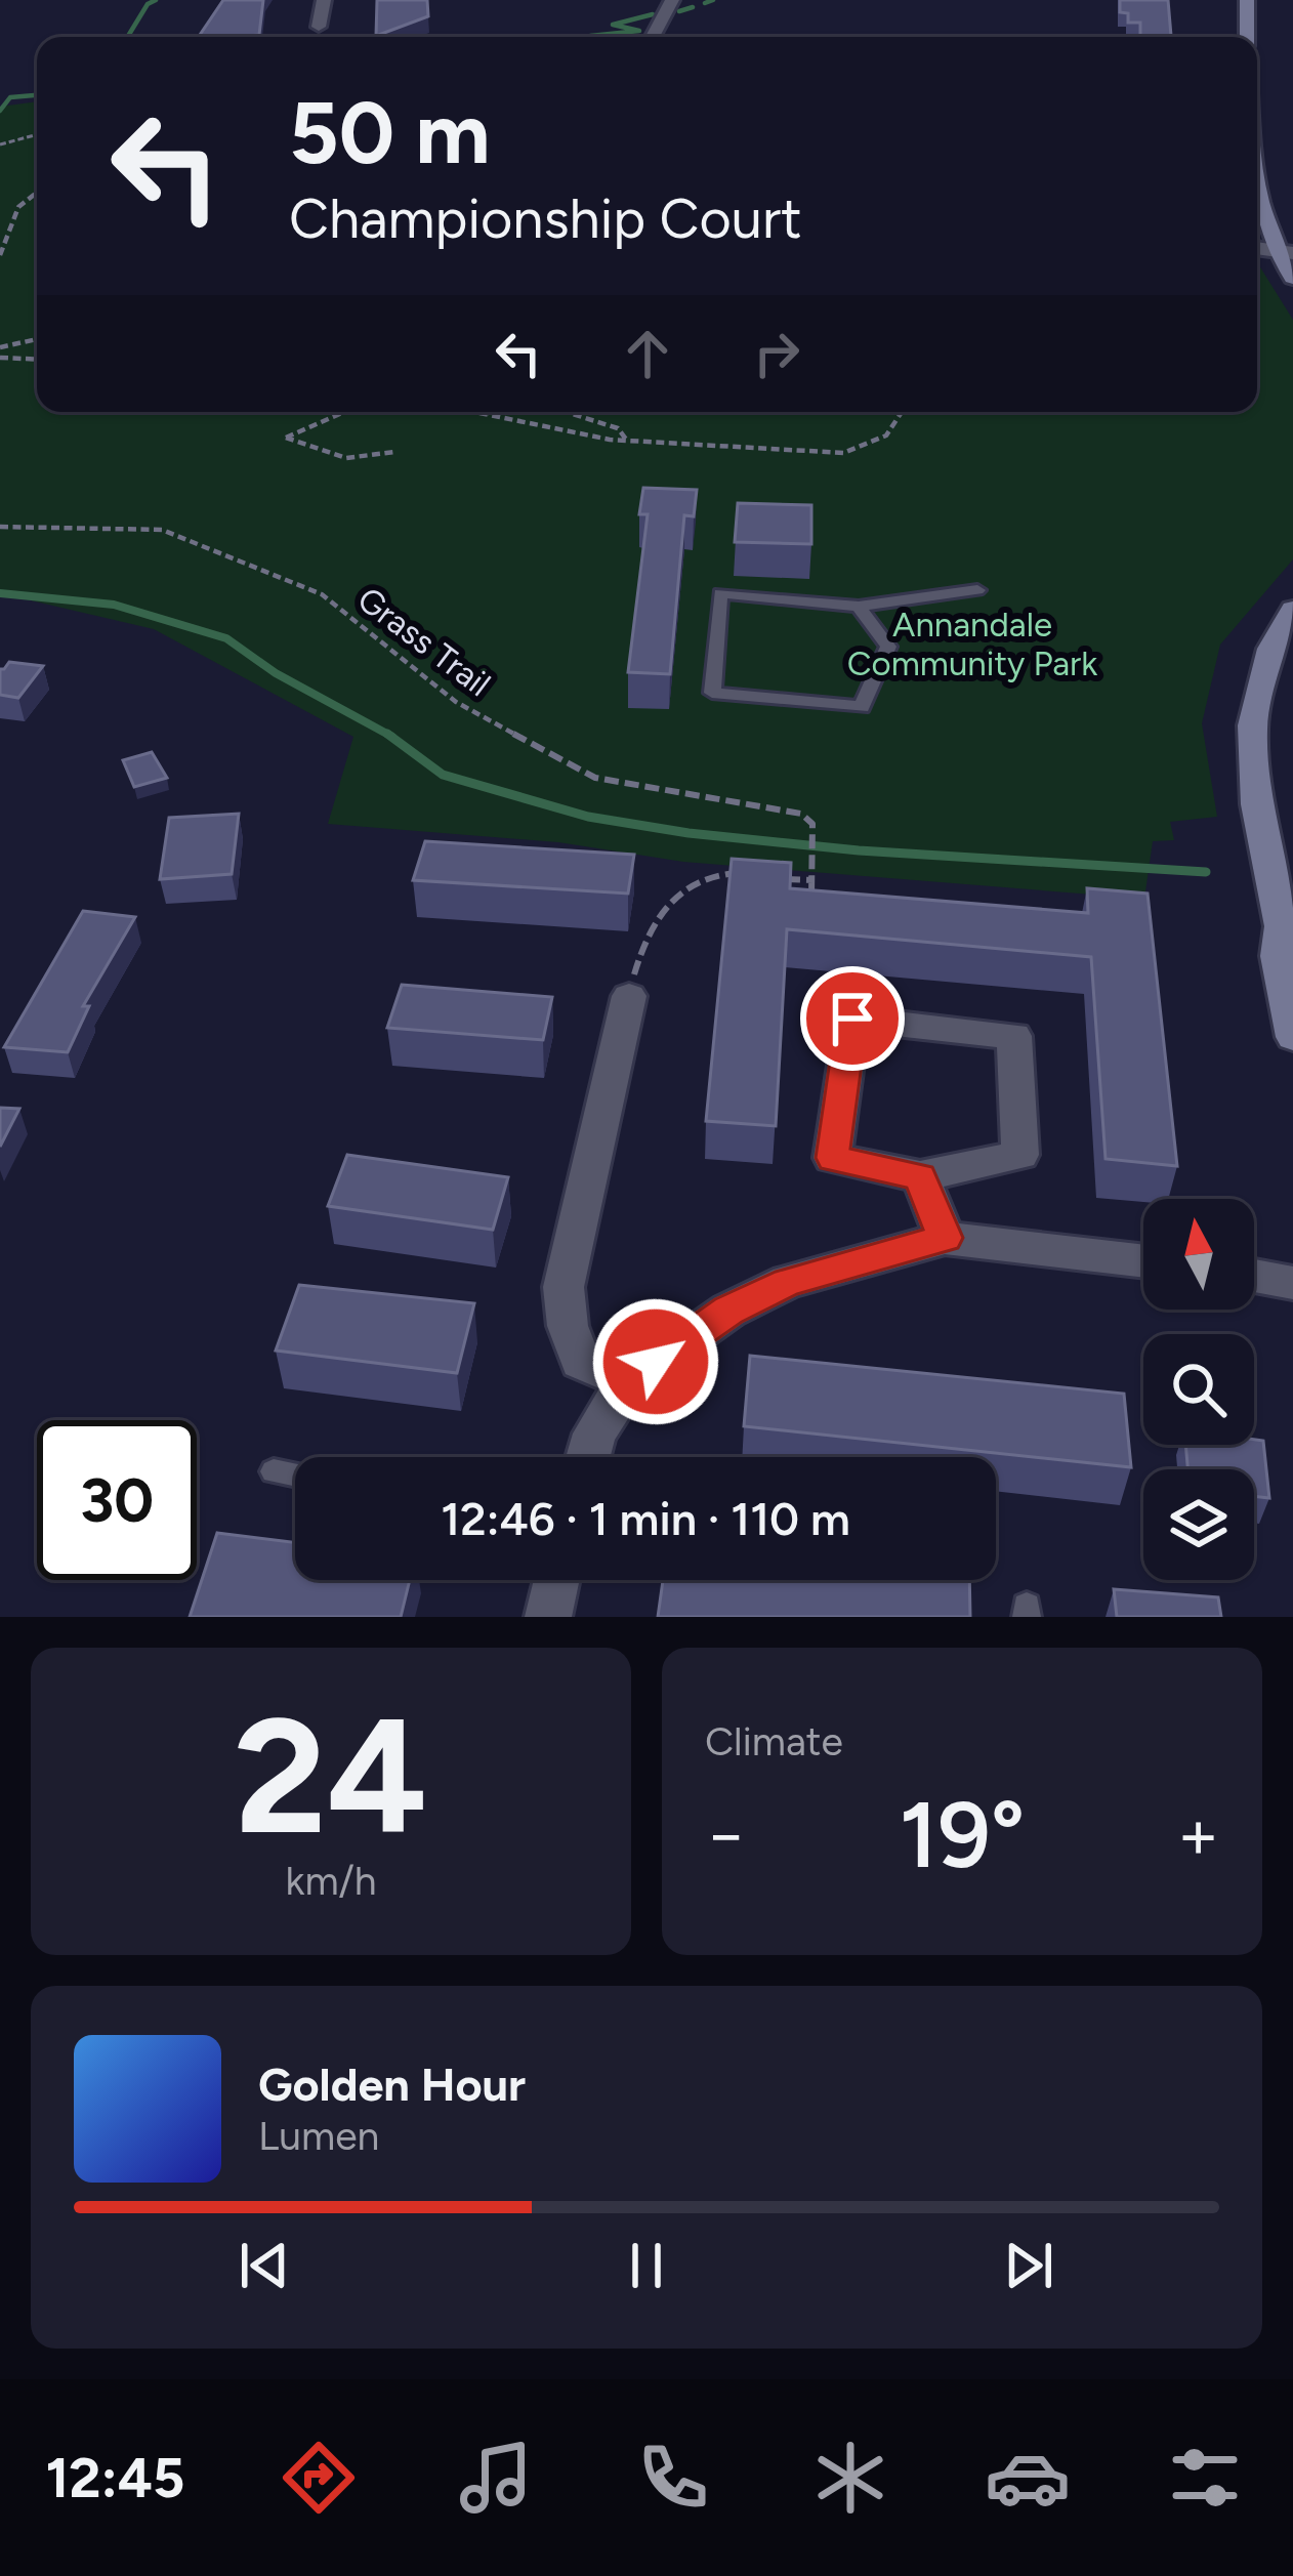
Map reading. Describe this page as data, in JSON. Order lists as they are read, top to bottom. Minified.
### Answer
{"streets":{"path":["Grass Trail"]},"parks":["Annandale Community Park"],"north":"top","page":{"turn":["50 m","Championship Court"],"limit":"30","trip":"12:46 · 1 min · 110 m","tile":[["24","km/h"],"Climate"],"heat":["−","19°","+"],"song":["Golden Hour","Lumen"],"tabs":"12:45"}}
